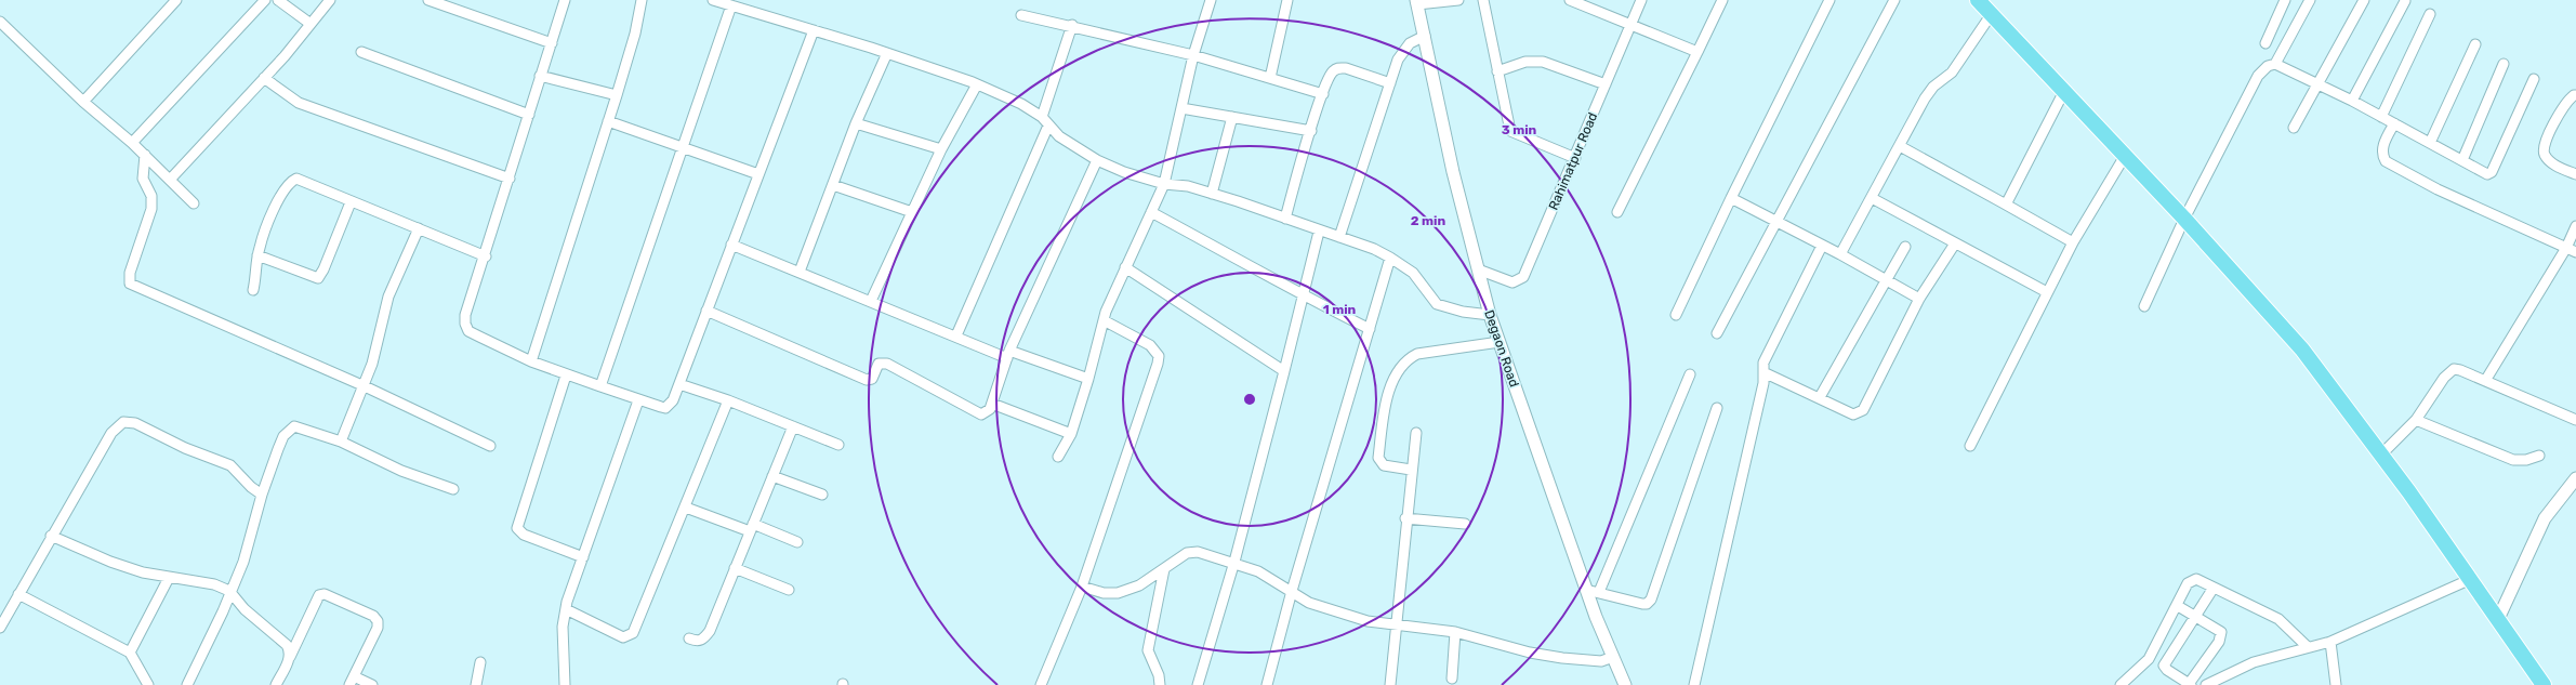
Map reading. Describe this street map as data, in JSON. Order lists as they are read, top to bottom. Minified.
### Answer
{"streets":{"street":["Rahimatpur Road","Degaon Road"]},"crossings":[["Rahimatpur Road","Degaon Road"]],"rings":["3 min","2 min","1 min"]}
